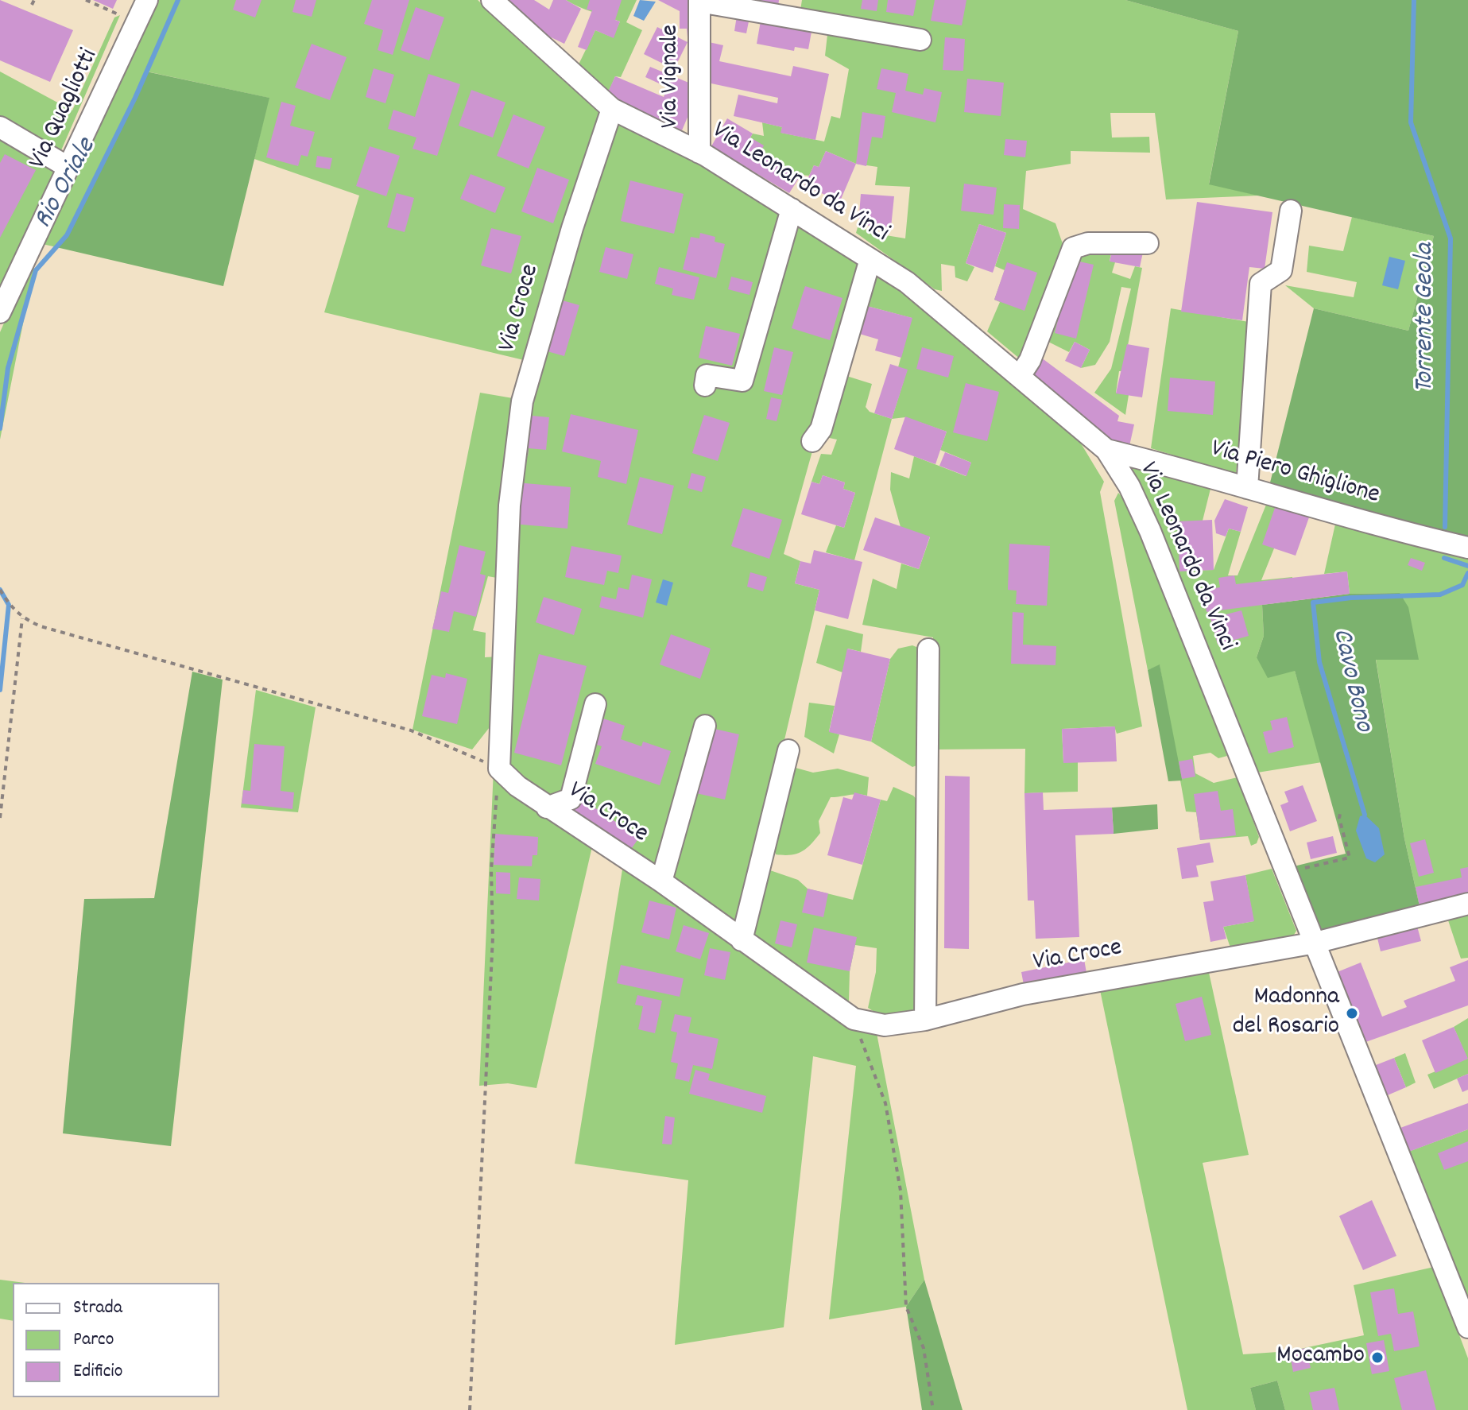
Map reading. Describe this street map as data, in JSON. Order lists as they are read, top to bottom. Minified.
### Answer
{"streets":{"street":["Via Vignale","Via Quagliotti","Via Leonardo da Vinci","Via Croce","Via Piero Ghiglione"]},"crossings":[["Via Vignale","Via Leonardo da Vinci"],["Via Leonardo da Vinci","Via Croce"],["Via Leonardo da Vinci","Via Piero Ghiglione"]],"water":["Rio Oriale","Torrente Geola","Cavo Bono"],"places":["Madonna del Rosario","Mocambo"],"legend":["Strada","Parco","Edificio"]}
